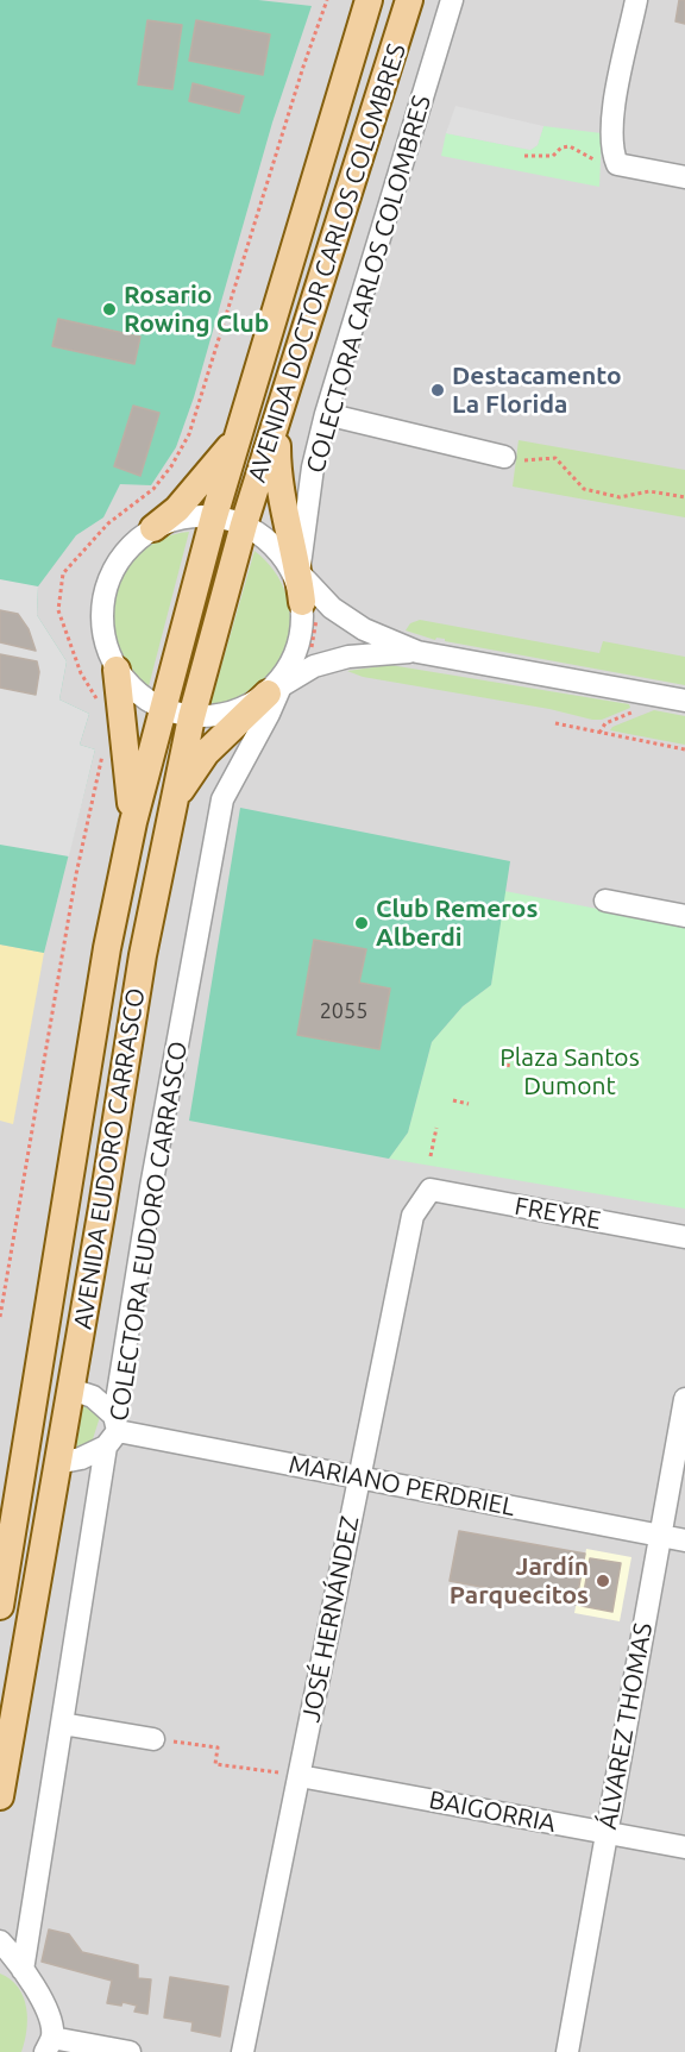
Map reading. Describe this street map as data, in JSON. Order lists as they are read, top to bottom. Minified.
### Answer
{"streets":{"main road":["AVENIDA DOCTOR CARLOS COLOMBRES","AVENIDA EUDORO CARRASCO"],"street":["COLECTORA CARLOS COLOMBRES","FREYRE","COLECTORA EUDORO CARRASCO","MARIANO PERDRIEL","JOSÉ HERNÁNDEZ","ÁLVAREZ THOMAS","BAIGORRIA"]},"crossings":[["AVENIDA DOCTOR CARLOS COLOMBRES","AVENIDA EUDORO CARRASCO"],["AVENIDA EUDORO CARRASCO","MARIANO PERDRIEL"],["FREYRE","JOSÉ HERNÁNDEZ"],["COLECTORA EUDORO CARRASCO","MARIANO PERDRIEL"],["MARIANO PERDRIEL","JOSÉ HERNÁNDEZ"],["MARIANO PERDRIEL","ÁLVAREZ THOMAS"],["JOSÉ HERNÁNDEZ","BAIGORRIA"],["ÁLVAREZ THOMAS","BAIGORRIA"]],"parks":["Plaza Santos Dumont"],"places":["Rosario Rowing Club","Destacamento La Florida","Club Remeros Alberdi","Jardín Parquecitos"],"house_numbers":["2055"]}
